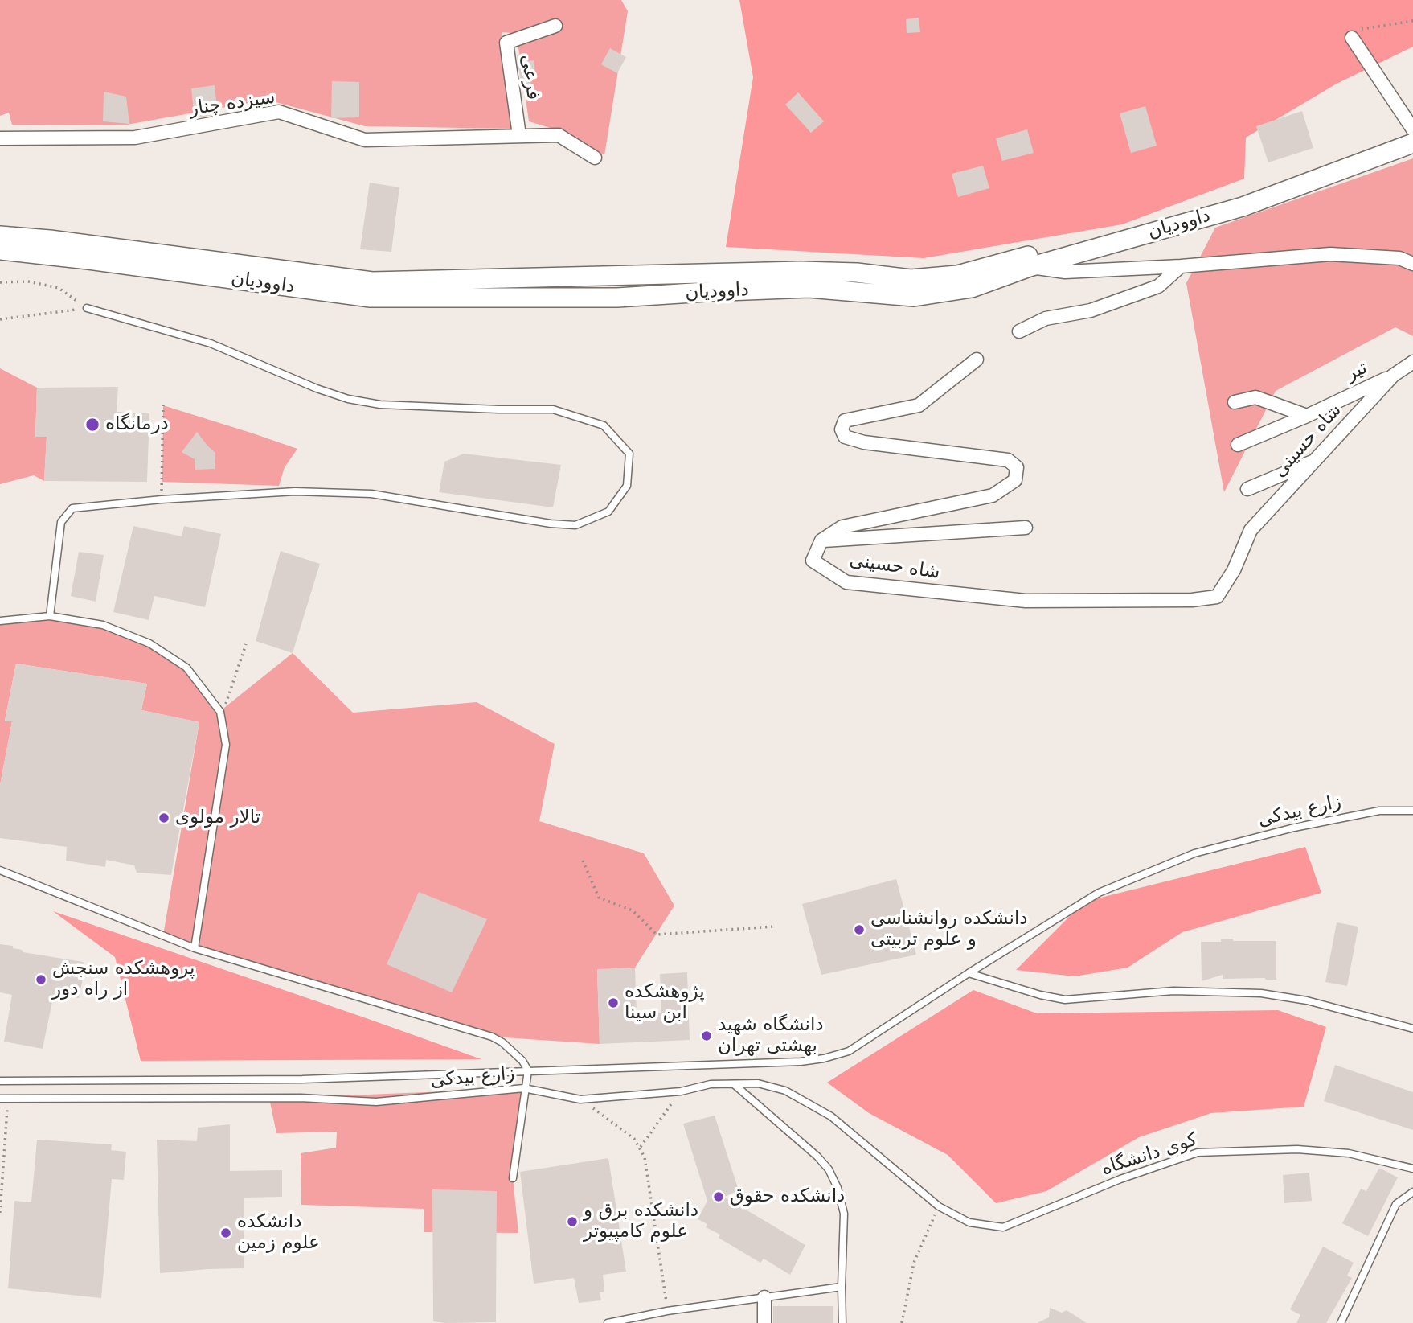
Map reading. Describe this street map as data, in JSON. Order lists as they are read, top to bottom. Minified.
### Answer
{"streets":{"street":["فرعی","سیزده چنار","داوودیان","تیر","شاه حسینی"],"lane":["زارع بیدکی","کوی دانشگاه"]},"crossings":[["فرعی","سیزده چنار"],["تیر","شاه حسینی"],["زارع بیدکی","کوی دانشگاه"]],"places":["درمانگاه","تالار مولوی","دانشکده روانشناسی و علوم تربیتی","پروهشکده سنجش از راه دور","پژوهشکده ابن سینا","دانشگاه شهید بهشتی تهران","دانشکده حقوق","دانشکده برق و علوم کامپیوتر","دانشکده علوم زمین"]}
